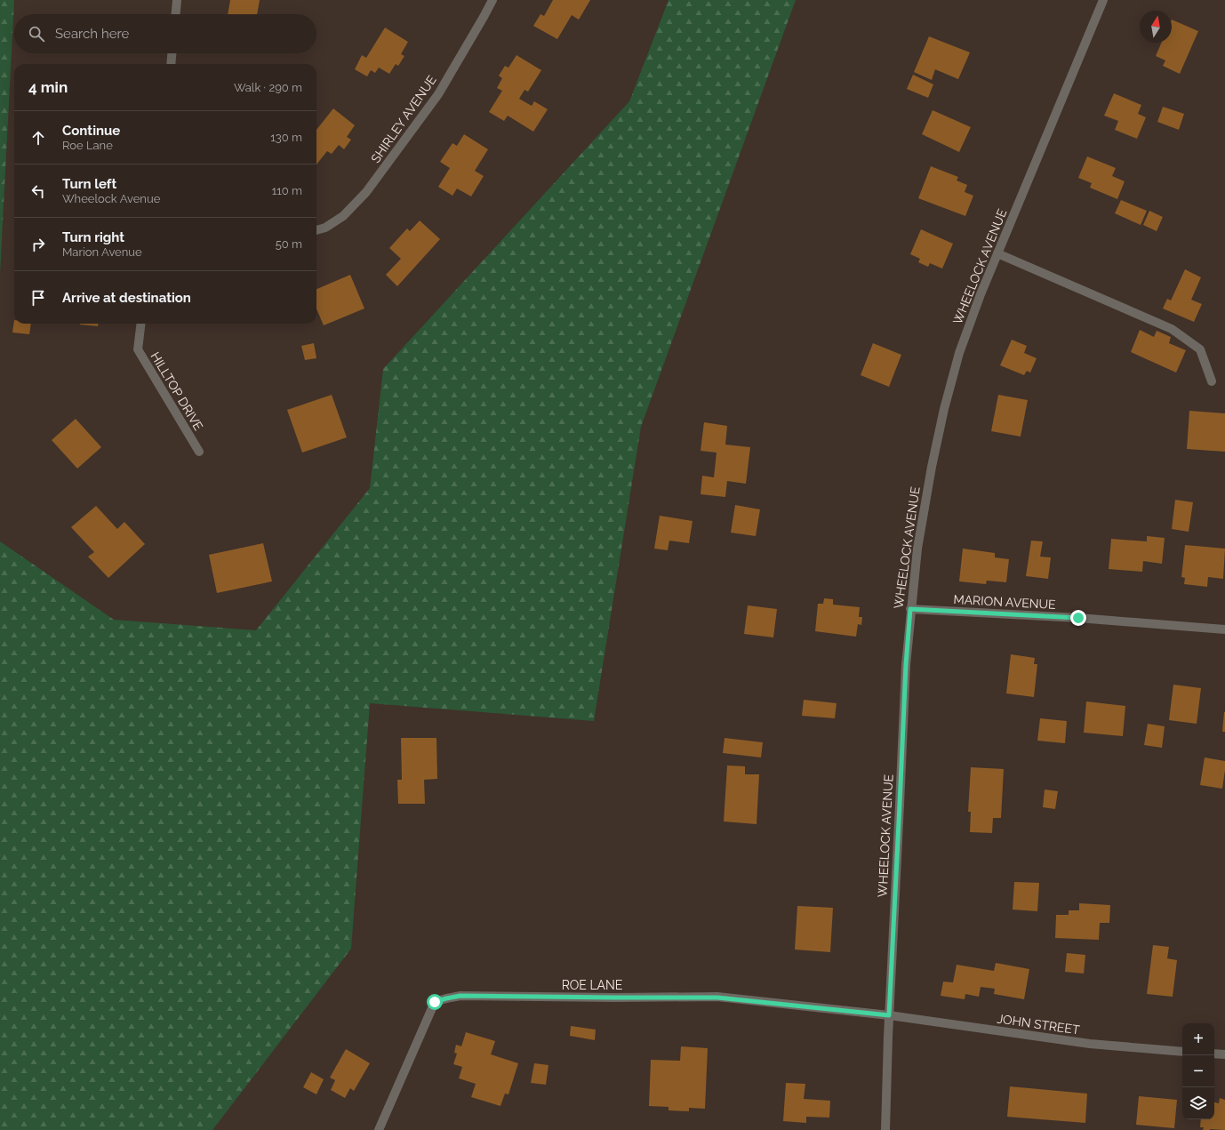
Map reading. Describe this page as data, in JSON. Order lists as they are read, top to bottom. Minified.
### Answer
{"streets":{"street":["SHIRLEY AVENUE","WHEELOCK AVENUE","HILLTOP DRIVE","MARION AVENUE","ROE LANE","JOHN STREET"]},"crossings":[["WHEELOCK AVENUE","MARION AVENUE"],["WHEELOCK AVENUE","ROE LANE"],["WHEELOCK AVENUE","JOHN STREET"],["ROE LANE","JOHN STREET"]],"north":"top","page":{"search":"Search here","heading":["4 min","Walk · 290 m"],"list":[["Continue","Roe Lane","130 m"],["Turn left","Wheelock Avenue","110 m"],["Turn right","Marion Avenue","50 m"],"Arrive at destination"],"map_buttons":["+","−"]}}
